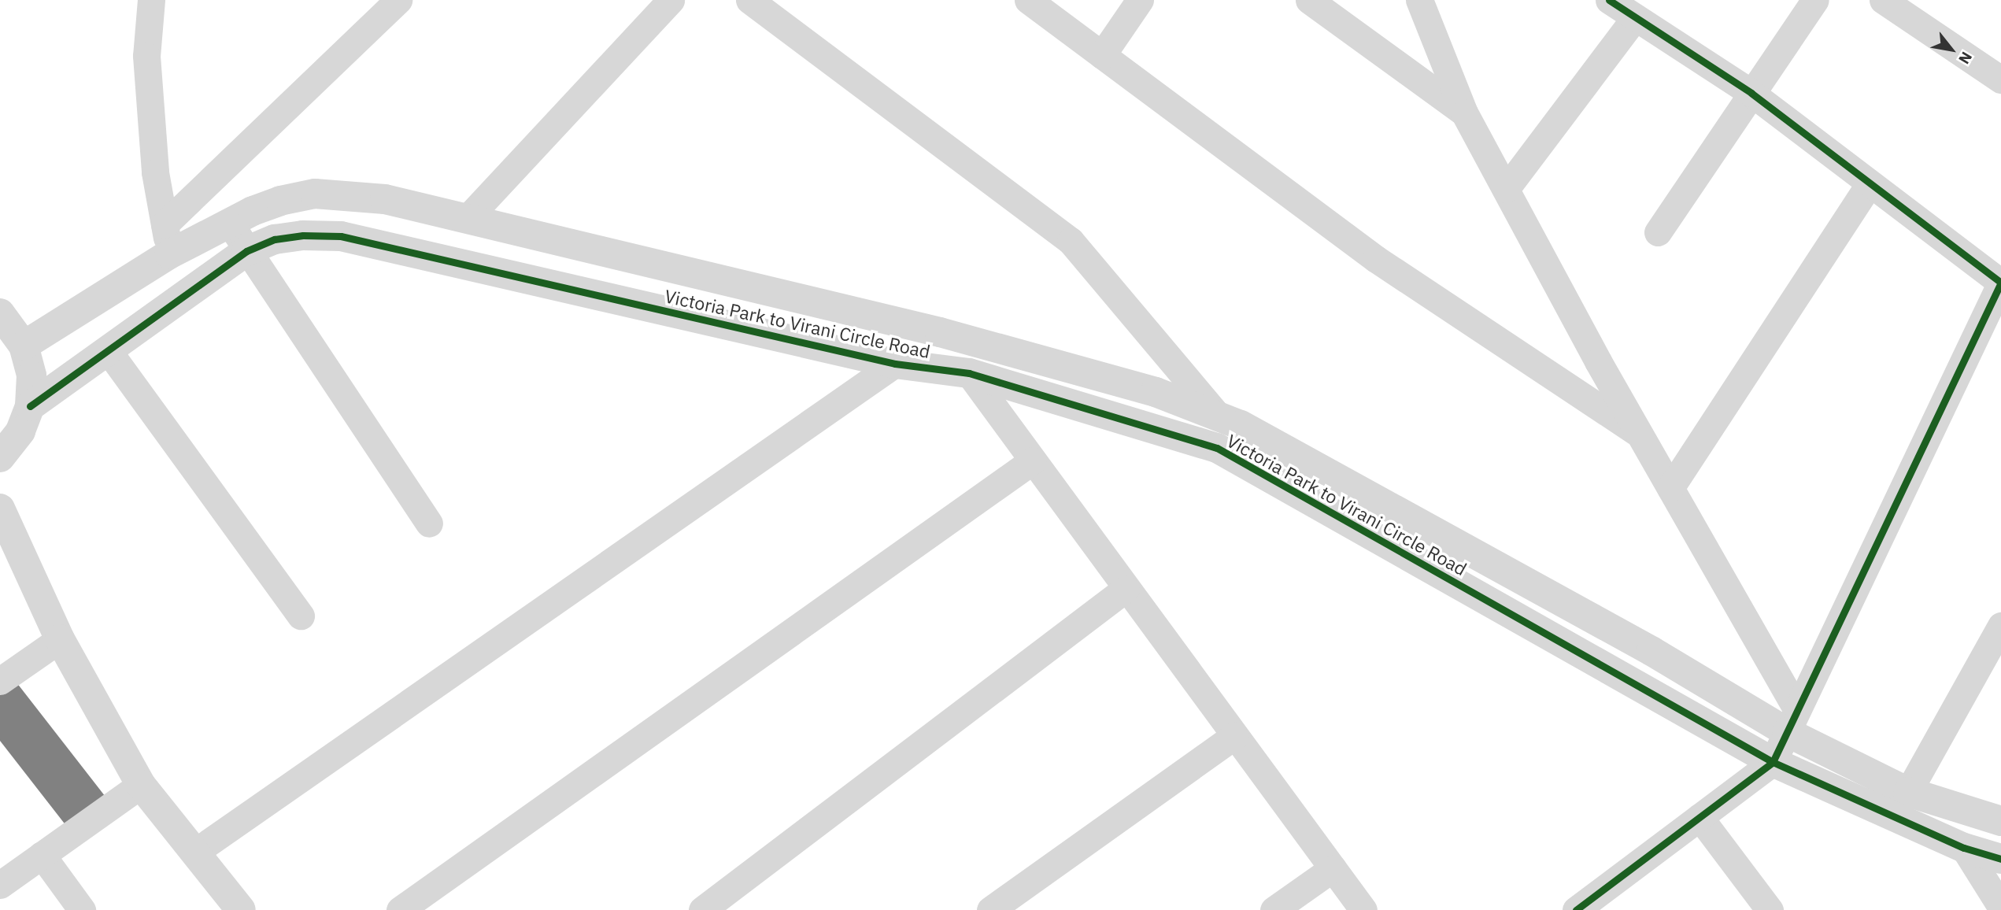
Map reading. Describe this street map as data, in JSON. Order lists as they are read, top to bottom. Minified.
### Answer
{"streets":{"street":["Victoria Park to Virani Circle Road"]},"north":"bottom right"}
